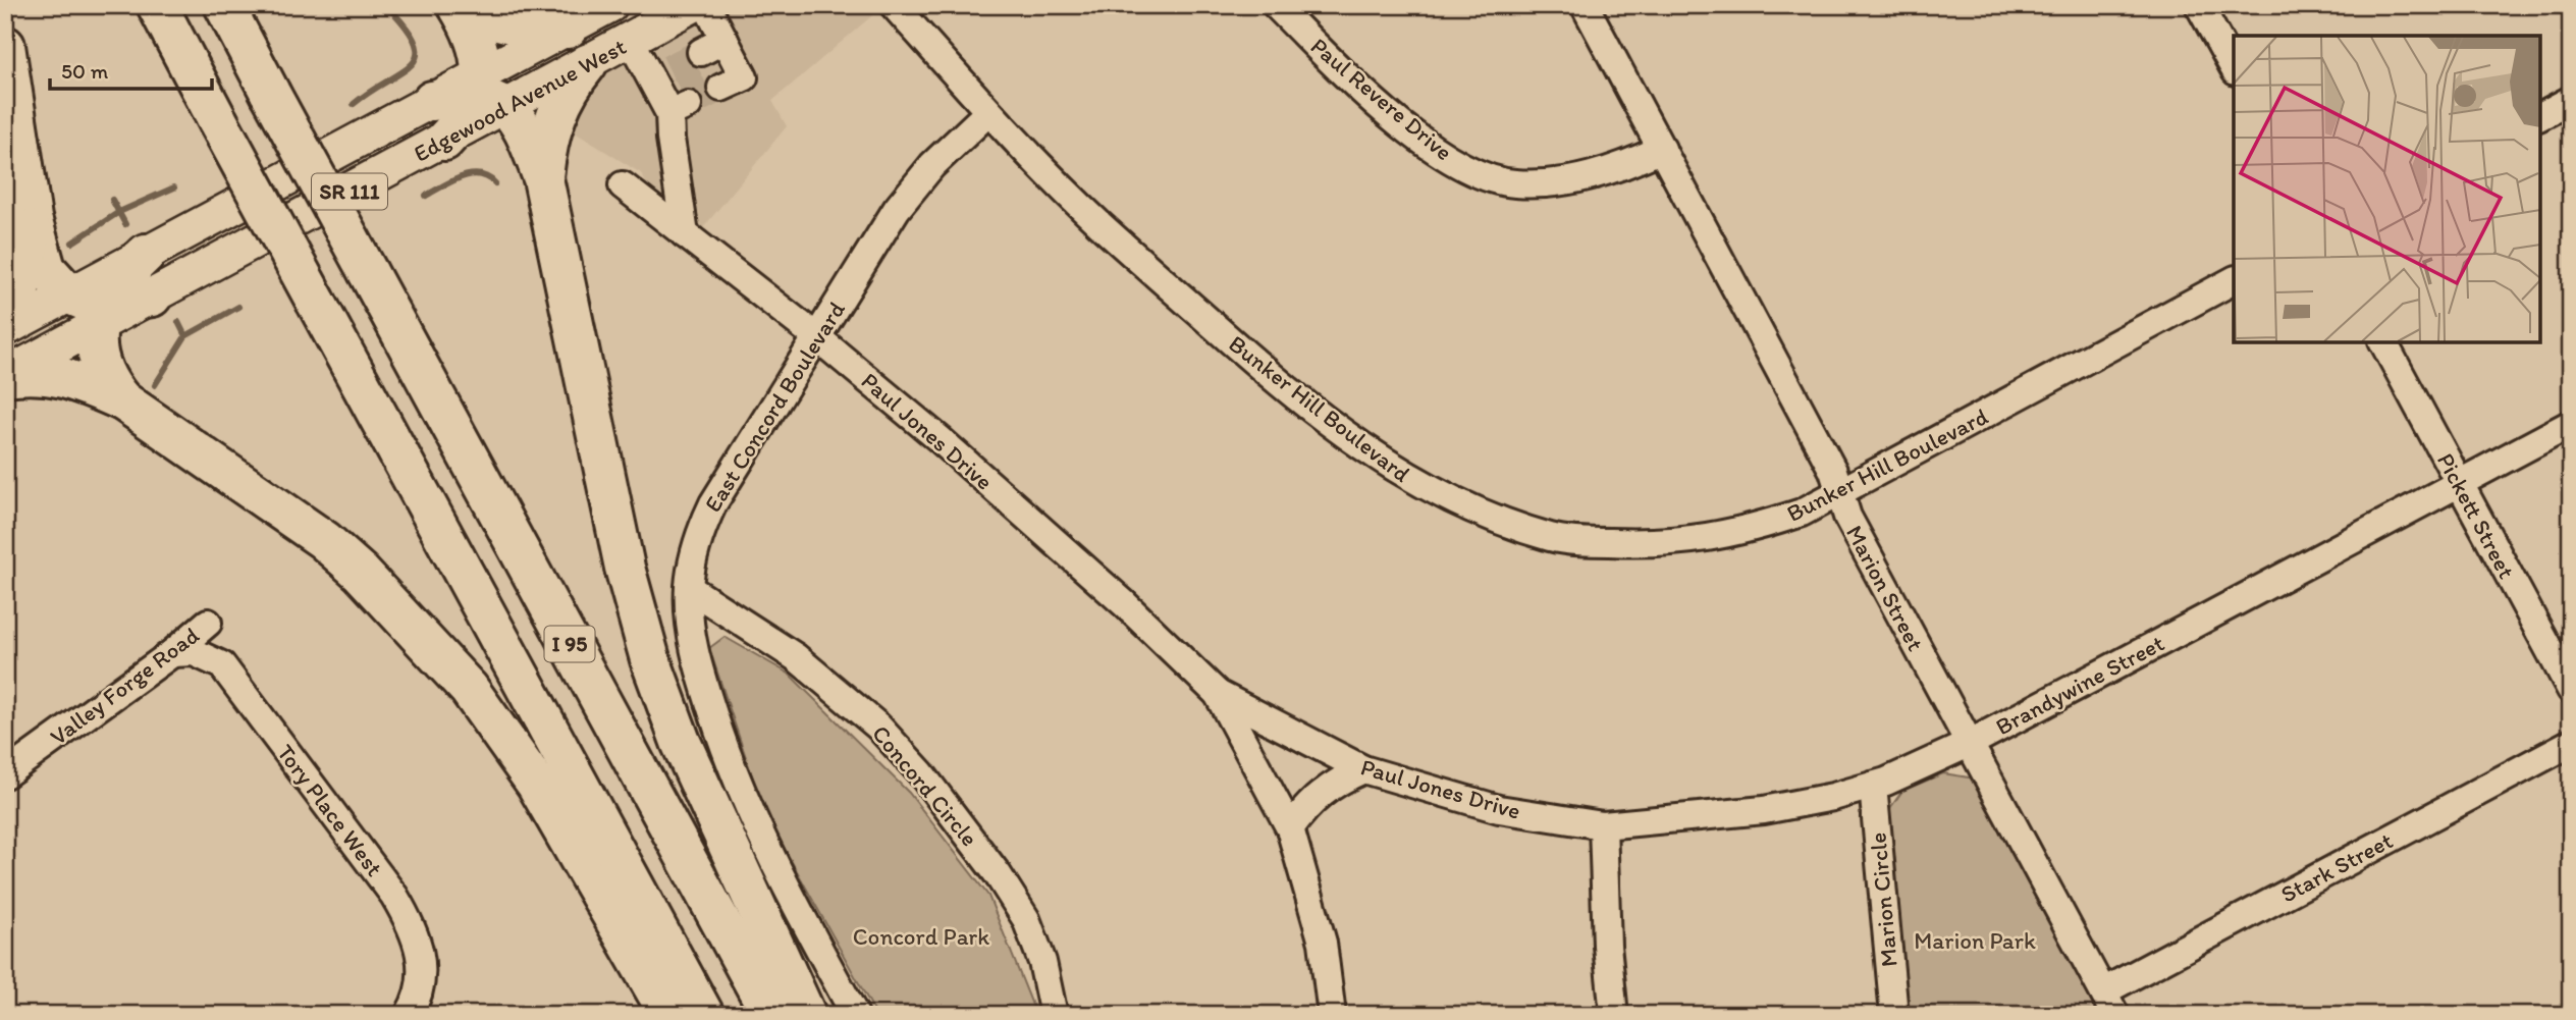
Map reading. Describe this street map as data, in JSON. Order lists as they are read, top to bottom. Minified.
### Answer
{"streets":{"highway":["I 95"],"main road":["Edgewood Avenue West","SR 111"],"street":["Paul Revere Drive","East Concord Boulevard","Bunker Hill Boulevard","Paul Jones Drive","Pickett Street","Marion Street","Brandywine Street","Valley Forge Road","Concord Circle","Tory Place West","Stark Street","Marion Circle"]},"crossings":[["Paul Revere Drive","Marion Street"],["East Concord Boulevard","Bunker Hill Boulevard"],["East Concord Boulevard","Paul Jones Drive"],["East Concord Boulevard","Concord Circle"],["Bunker Hill Boulevard","Marion Street"],["Paul Jones Drive","Brandywine Street"],["Pickett Street","Brandywine Street"],["Marion Street","Brandywine Street"],["Marion Street","Stark Street"],["Brandywine Street","Marion Circle"],["Valley Forge Road","Tory Place West"]],"parks":["Concord Park","Marion Park"],"scale_bar":"50 m"}
